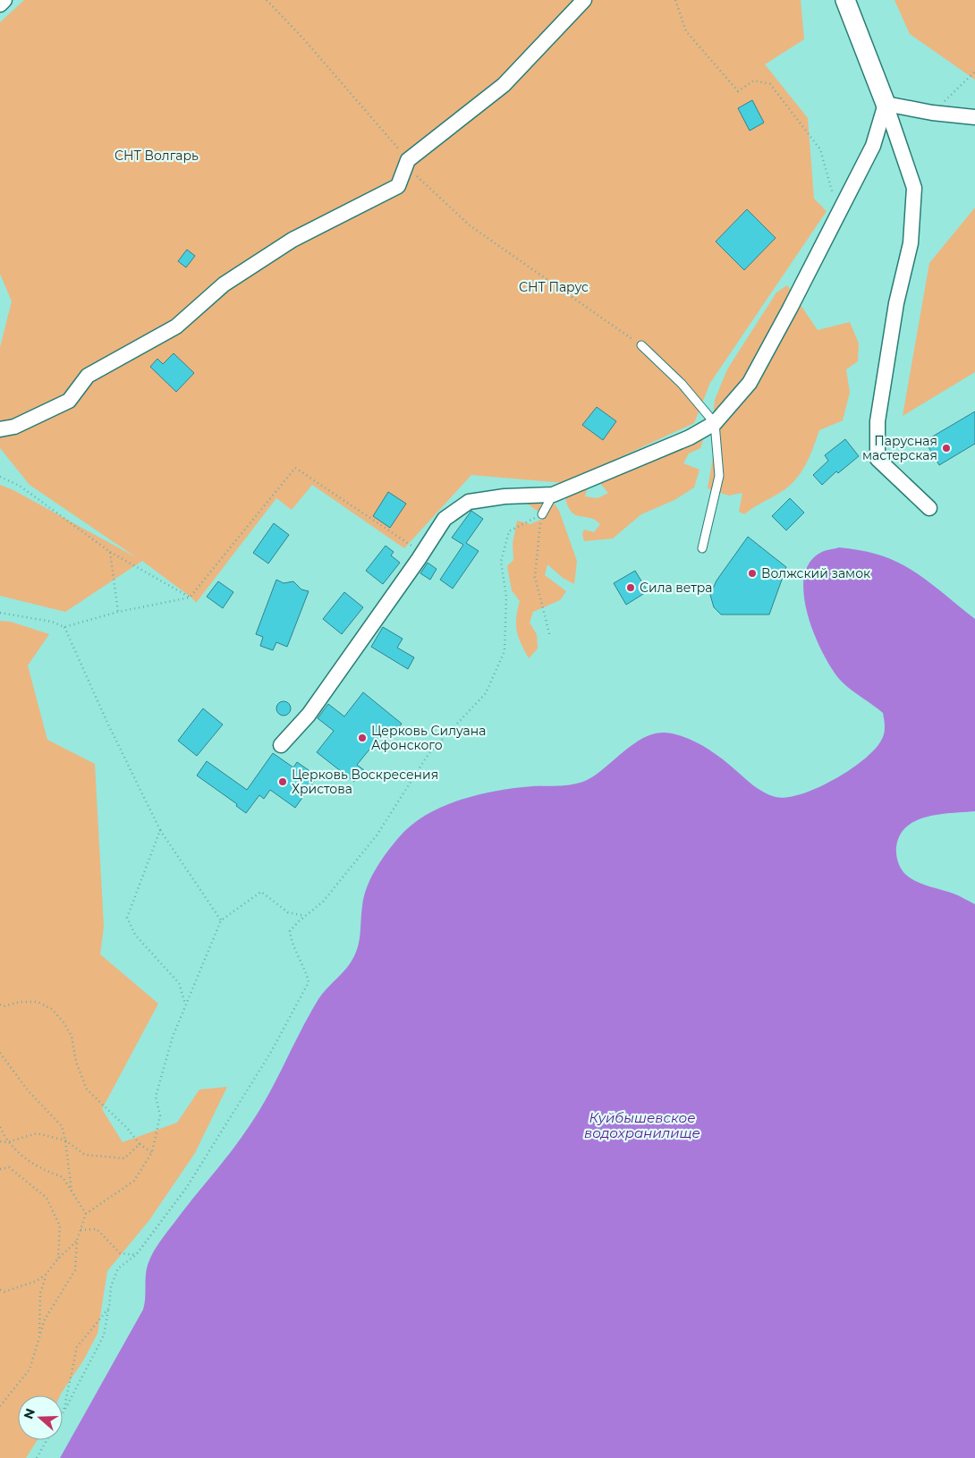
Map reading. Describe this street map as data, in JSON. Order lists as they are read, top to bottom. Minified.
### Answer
{"water":["Куйбышевское водохранилище"],"parks":["СНТ Волгарь","СНТ Парус"],"places":["Парусная мастерская","Волжский замок","Сила ветра","Церковь Силуана Афонского","Церковь Воскресения Христова"],"north":"left"}
